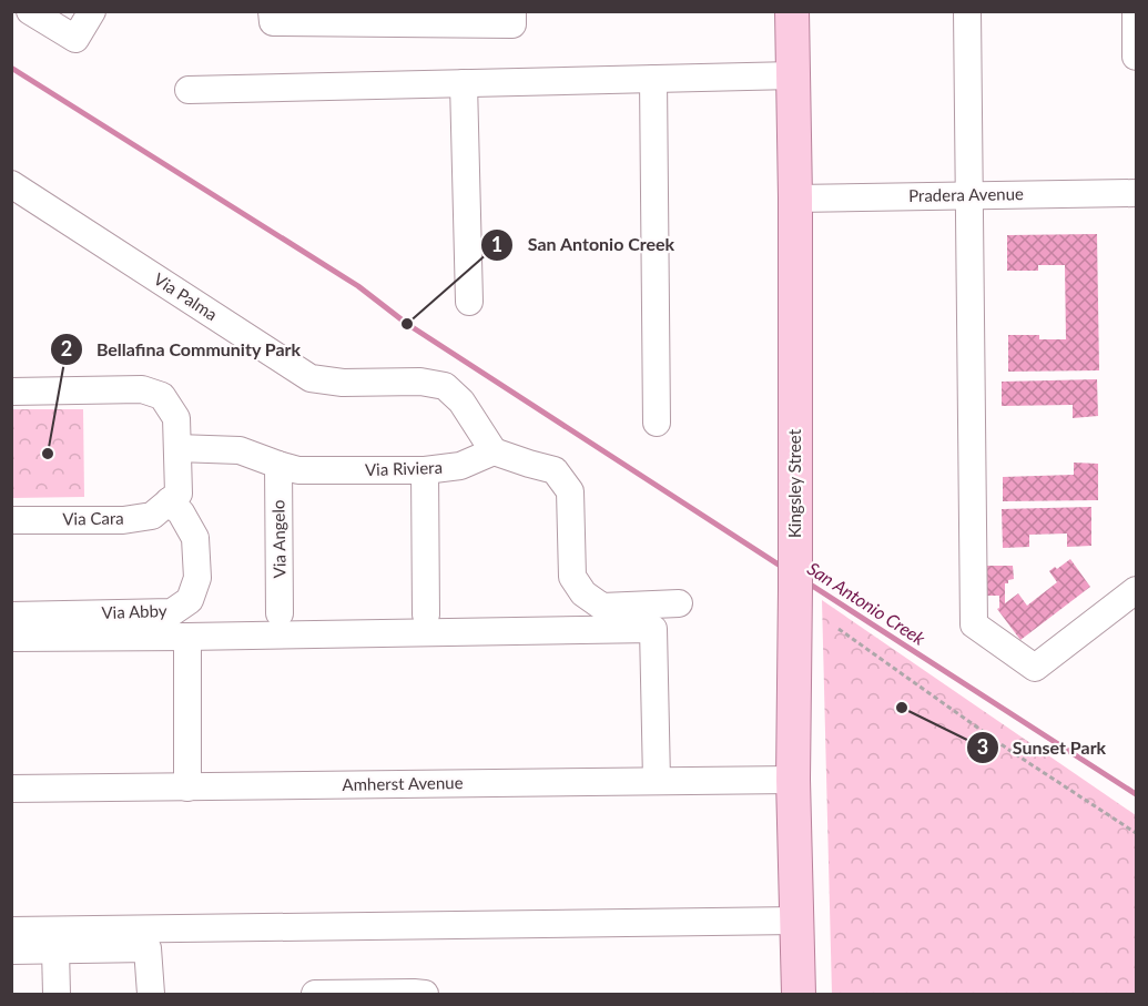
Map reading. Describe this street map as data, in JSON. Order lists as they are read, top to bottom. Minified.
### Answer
{"streets":{"main road":["Kingsley Street"],"street":["Pradera Avenue","Via Palma","Via Riviera","Via Cara","Via Angelo","Via Abby","Amherst Avenue"]},"crossings":[["Pradera Avenue","Kingsley Street"],["Via Palma","Via Riviera"],["Via Riviera","Via Angelo"],["Kingsley Street","Amherst Avenue"],["Via Cara","Via Abby"]],"water":["San Antonio Creek"],"places":["San Antonio Creek","Bellafina Community Park","Sunset Park"]}
